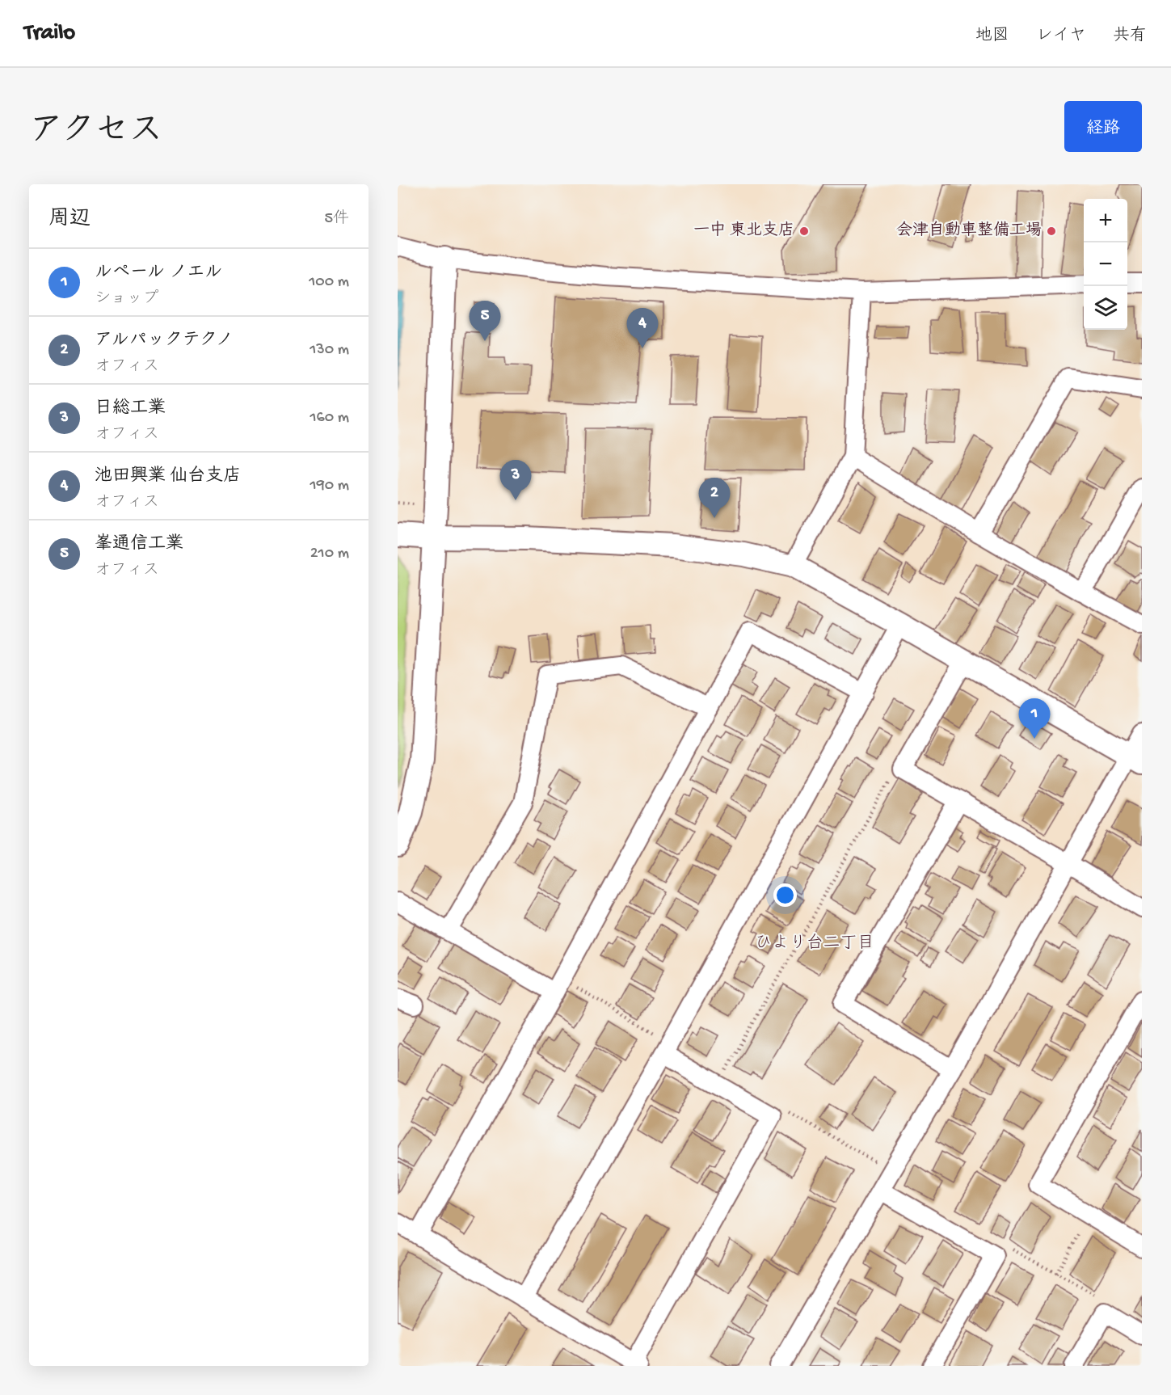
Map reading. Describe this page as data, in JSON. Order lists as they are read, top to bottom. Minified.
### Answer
{"districts":["ひより台二丁目"],"places":["一中 東北支店","会津自動車整備工場"],"page":{"header":"Trailo","nav":["地図","レイヤ","共有"],"title":"アクセス","buttons":"経路","heading":["周辺","5件"],"map_buttons":["+","−"],"list":[{"mark":"1","name":"ルペール ノエル","note":"ショップ","value":"100 m"},{"mark":"2","name":"アルパックテクノ","note":"オフィス","value":"130 m"},{"mark":"3","name":"日総工業","note":"オフィス","value":"160 m"},{"mark":"4","name":"池田興業 仙台支店","note":"オフィス","value":"190 m"},{"mark":"5","name":"峯通信工業","note":"オフィス","value":"210 m"}],"pins":["5","4","3","2","1"]}}
